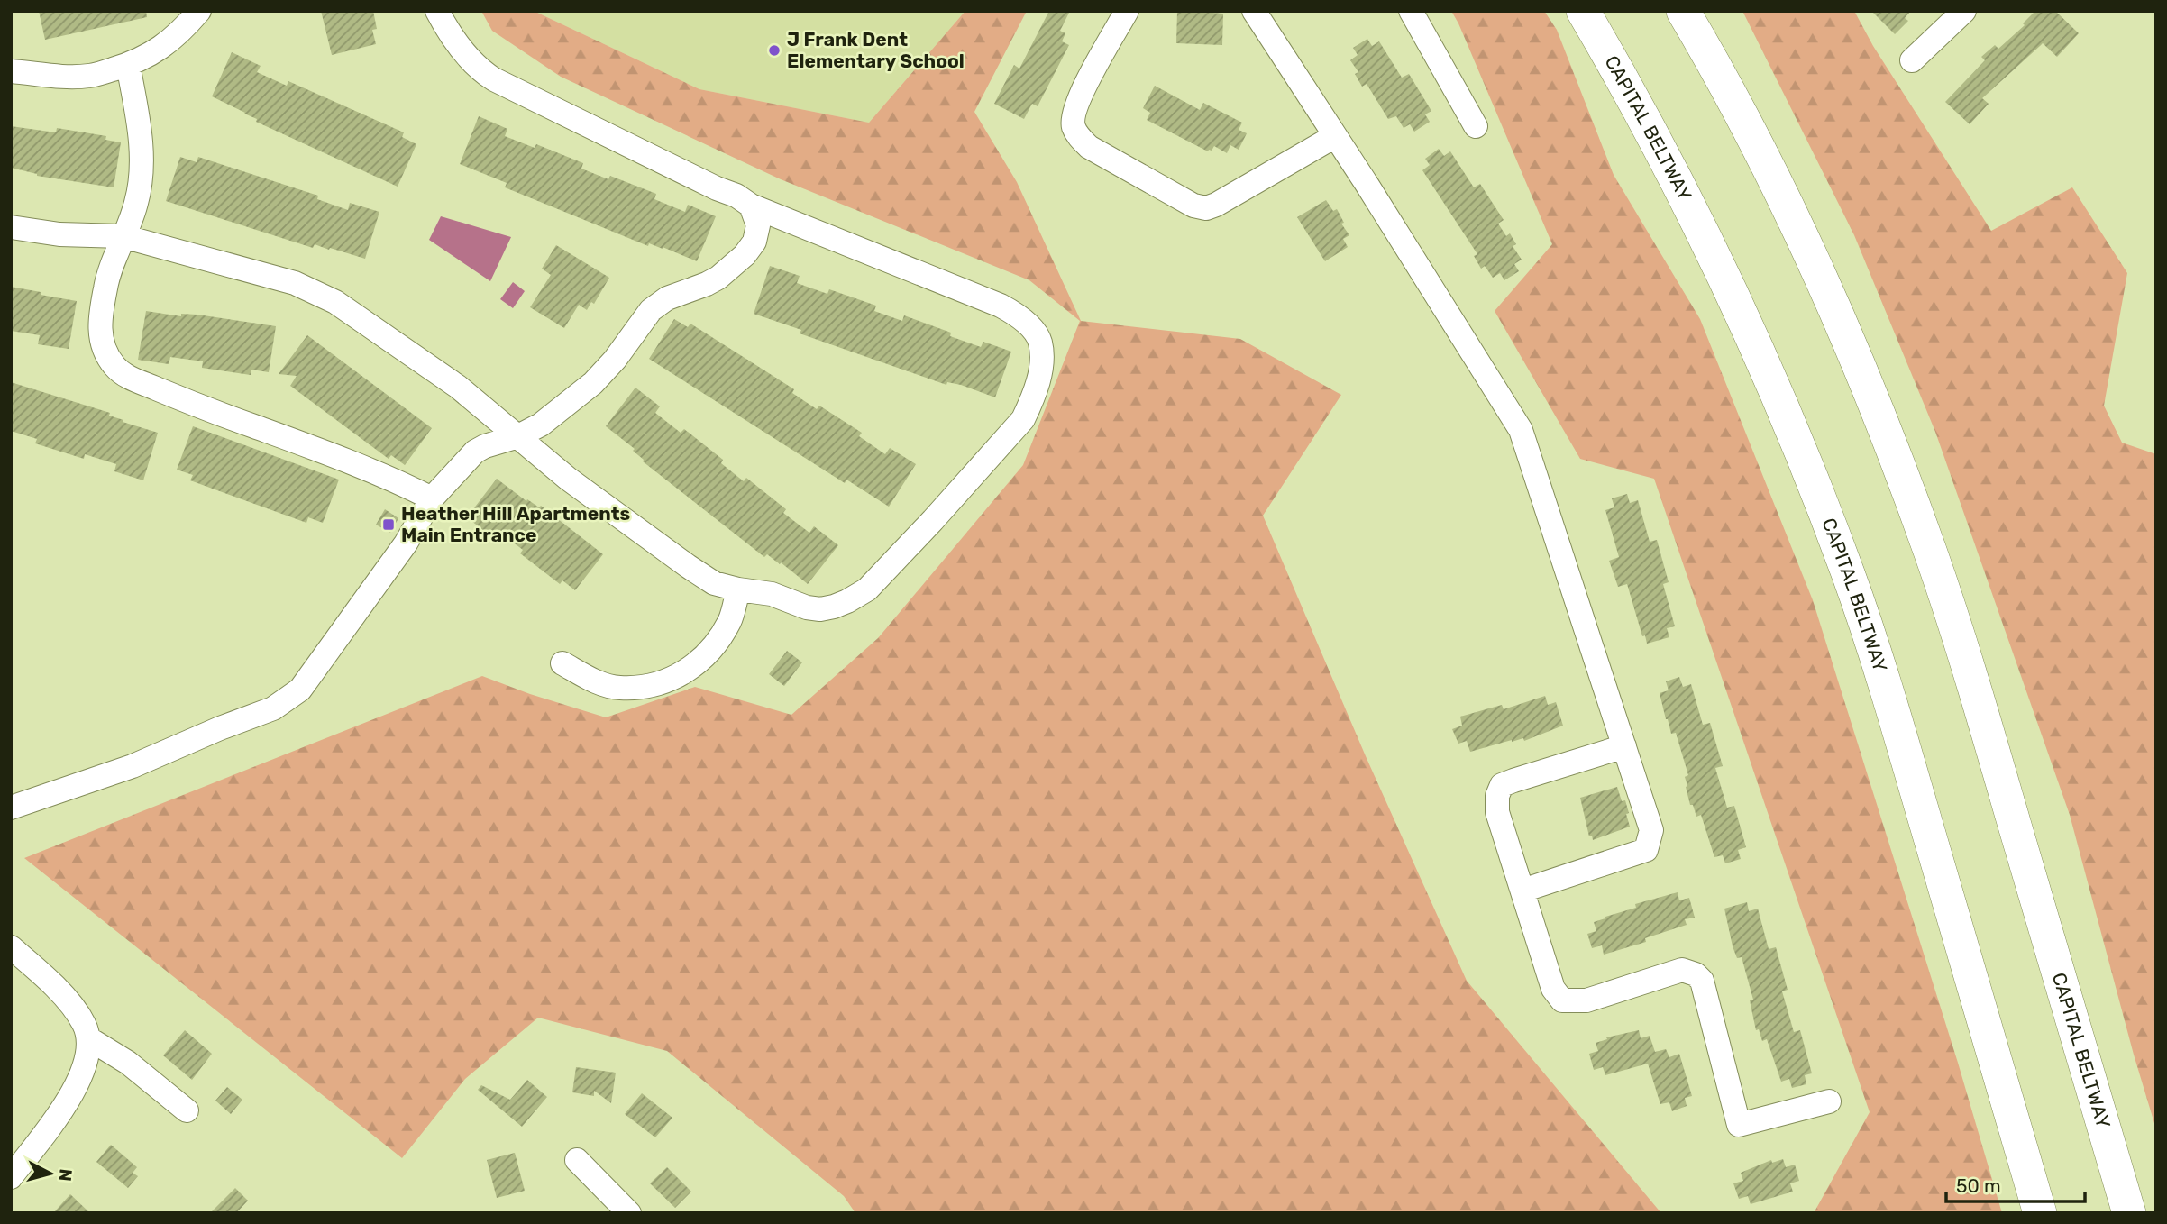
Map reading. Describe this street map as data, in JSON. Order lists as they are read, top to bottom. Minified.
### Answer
{"streets":{"highway":["CAPITAL BELTWAY"]},"places":{"other":["J Frank Dent Elementary School"],"transit":["Heather Hill Apartments Main Entrance"]},"scale_bar":"50 m","north":"right"}
